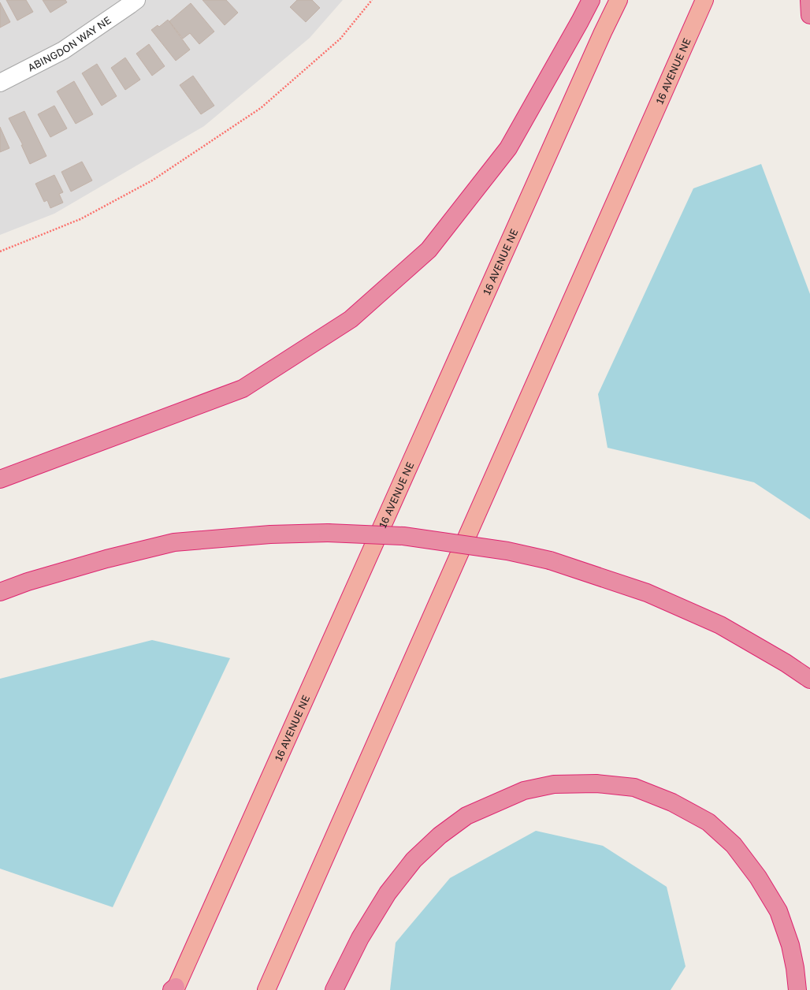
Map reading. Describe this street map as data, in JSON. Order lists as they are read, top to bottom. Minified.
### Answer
{"streets":{"highway":["16 AVENUE NE"],"street":["ABINGDON WAY NE"]}}
